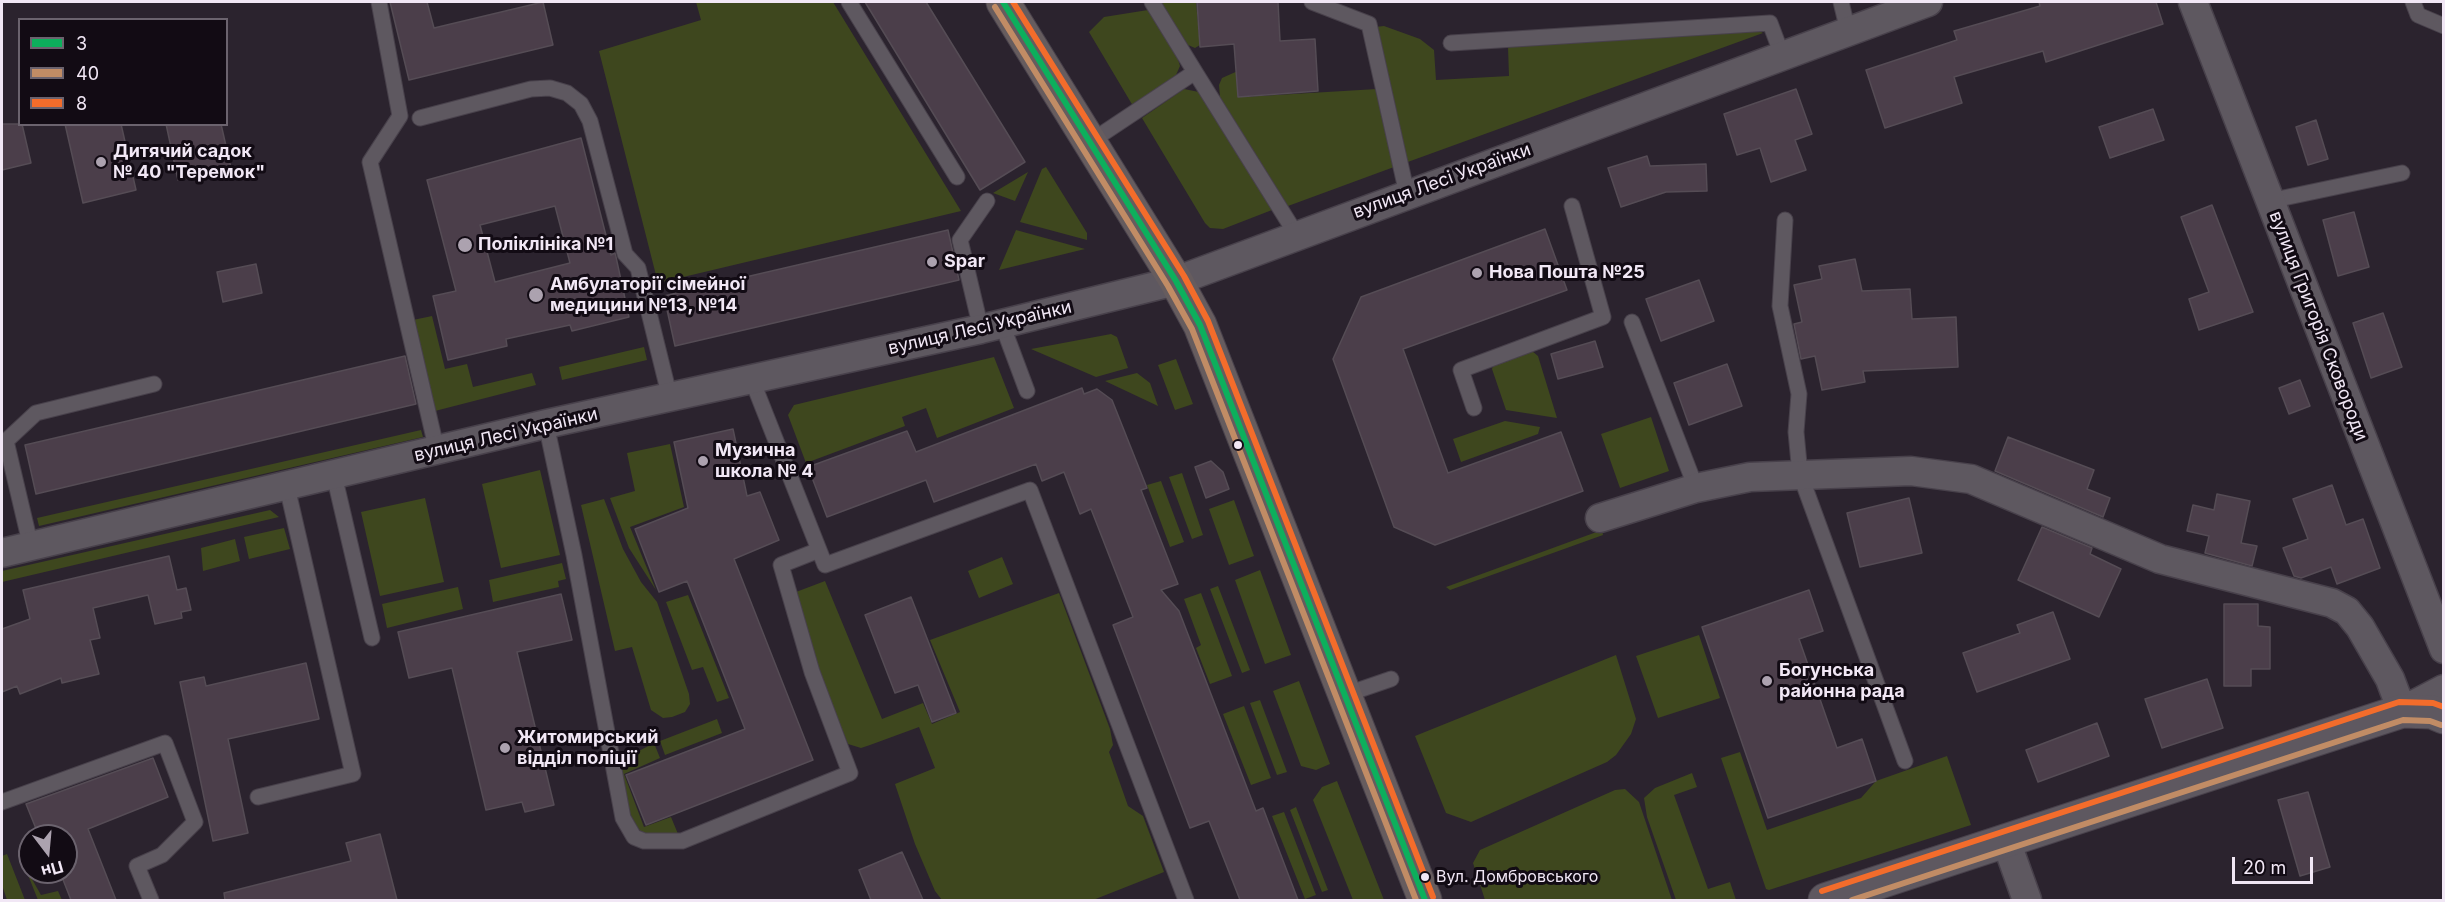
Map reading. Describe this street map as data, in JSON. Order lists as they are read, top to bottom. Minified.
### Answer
{"streets":{"street":["вулиця Лесі Українки","вулиця Григорія Сковороди"]},"places":["Дитячий садок № 40 \"Теремок\"","Поліклініка №1","Spar","Нова Пошта №25","Амбулаторії сімейної медицини №13, №14","Музична школа № 4","Богунська районна рада","Житомирський відділ поліції","Вул. Домбровського"],"lines":["transit line 3","transit line 8","transit line 40"],"legend":["3","40","8"],"scale_bar":"20 m","north":"bottom"}
